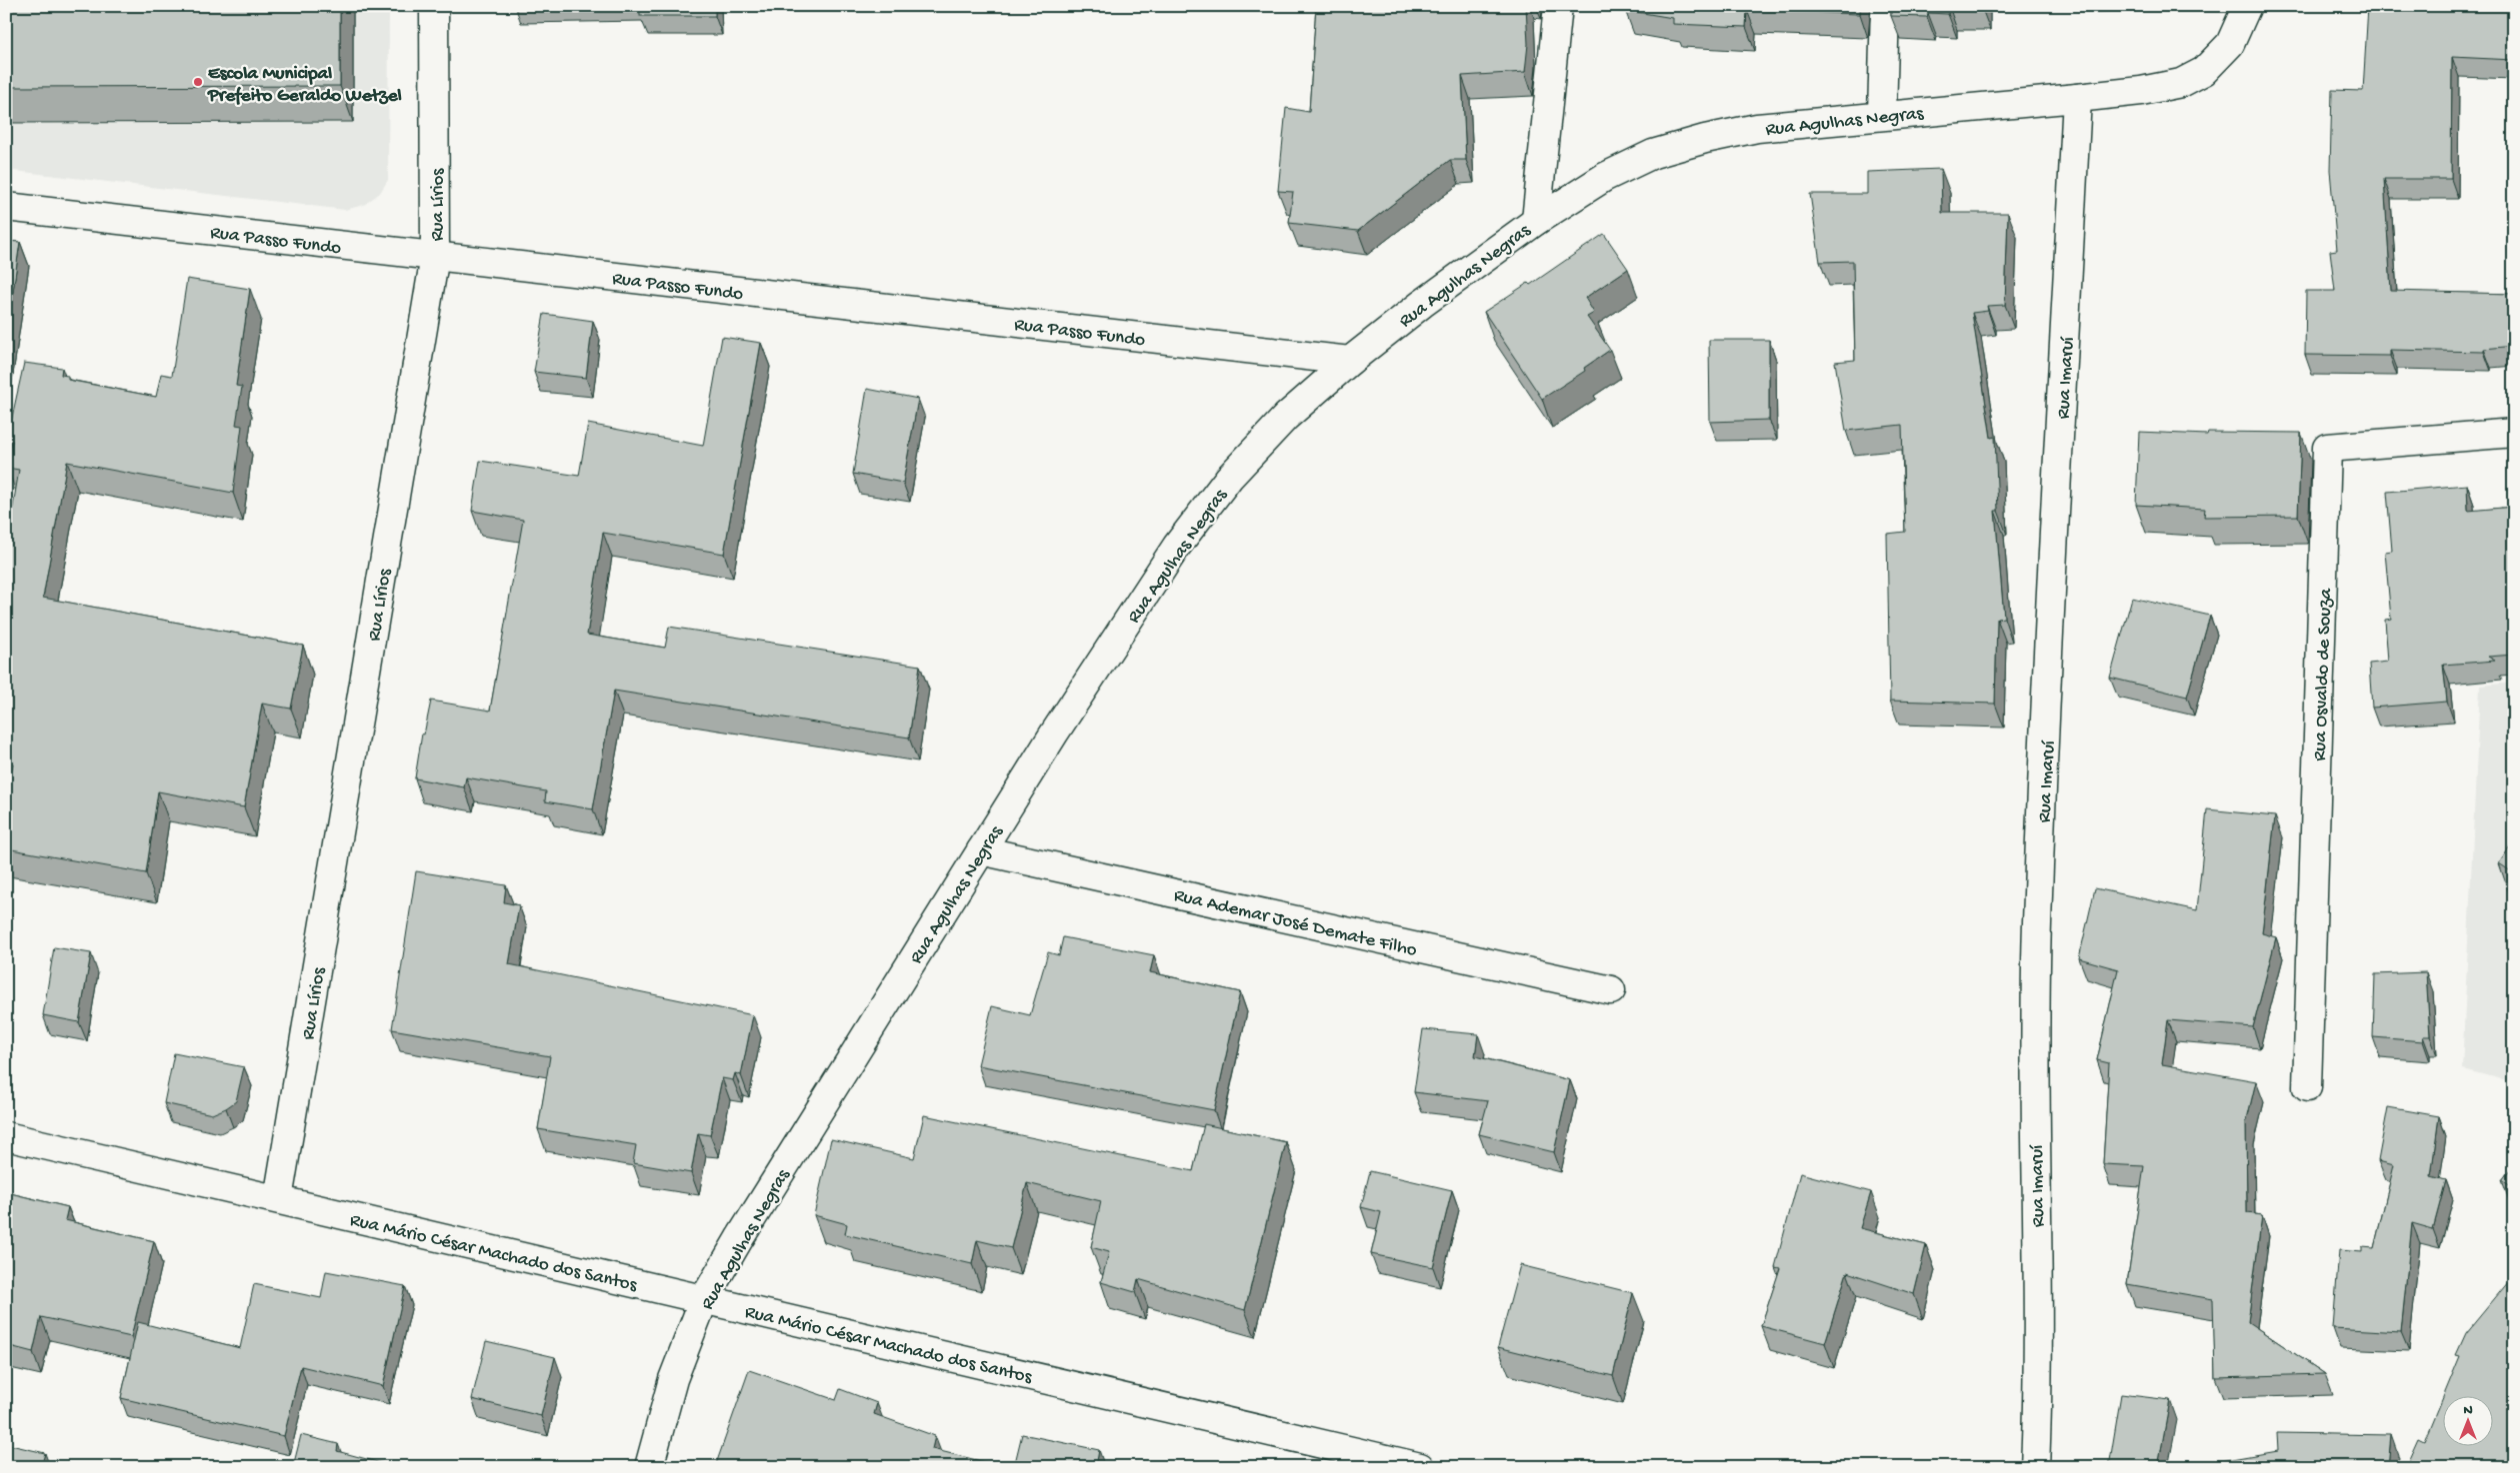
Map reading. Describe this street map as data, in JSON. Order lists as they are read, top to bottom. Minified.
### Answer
{"streets":{"street":["Rua Agulhas Negras","Rua Lírios","Rua Passo Fundo","Rua Imaruí","Rua Osvaldo de Souza","Rua Ademar José Demate Filho","Rua Mário César Machado dos Santos"]},"crossings":[["Rua Agulhas Negras","Rua Passo Fundo"],["Rua Agulhas Negras","Rua Imaruí"],["Rua Agulhas Negras","Rua Ademar José Demate Filho"],["Rua Agulhas Negras","Rua Mário César Machado dos Santos"],["Rua Lírios","Rua Passo Fundo"],["Rua Lírios","Rua Mário César Machado dos Santos"]],"places":["Escola Municipal Prefeito Geraldo Wetzel"],"north":"top"}
